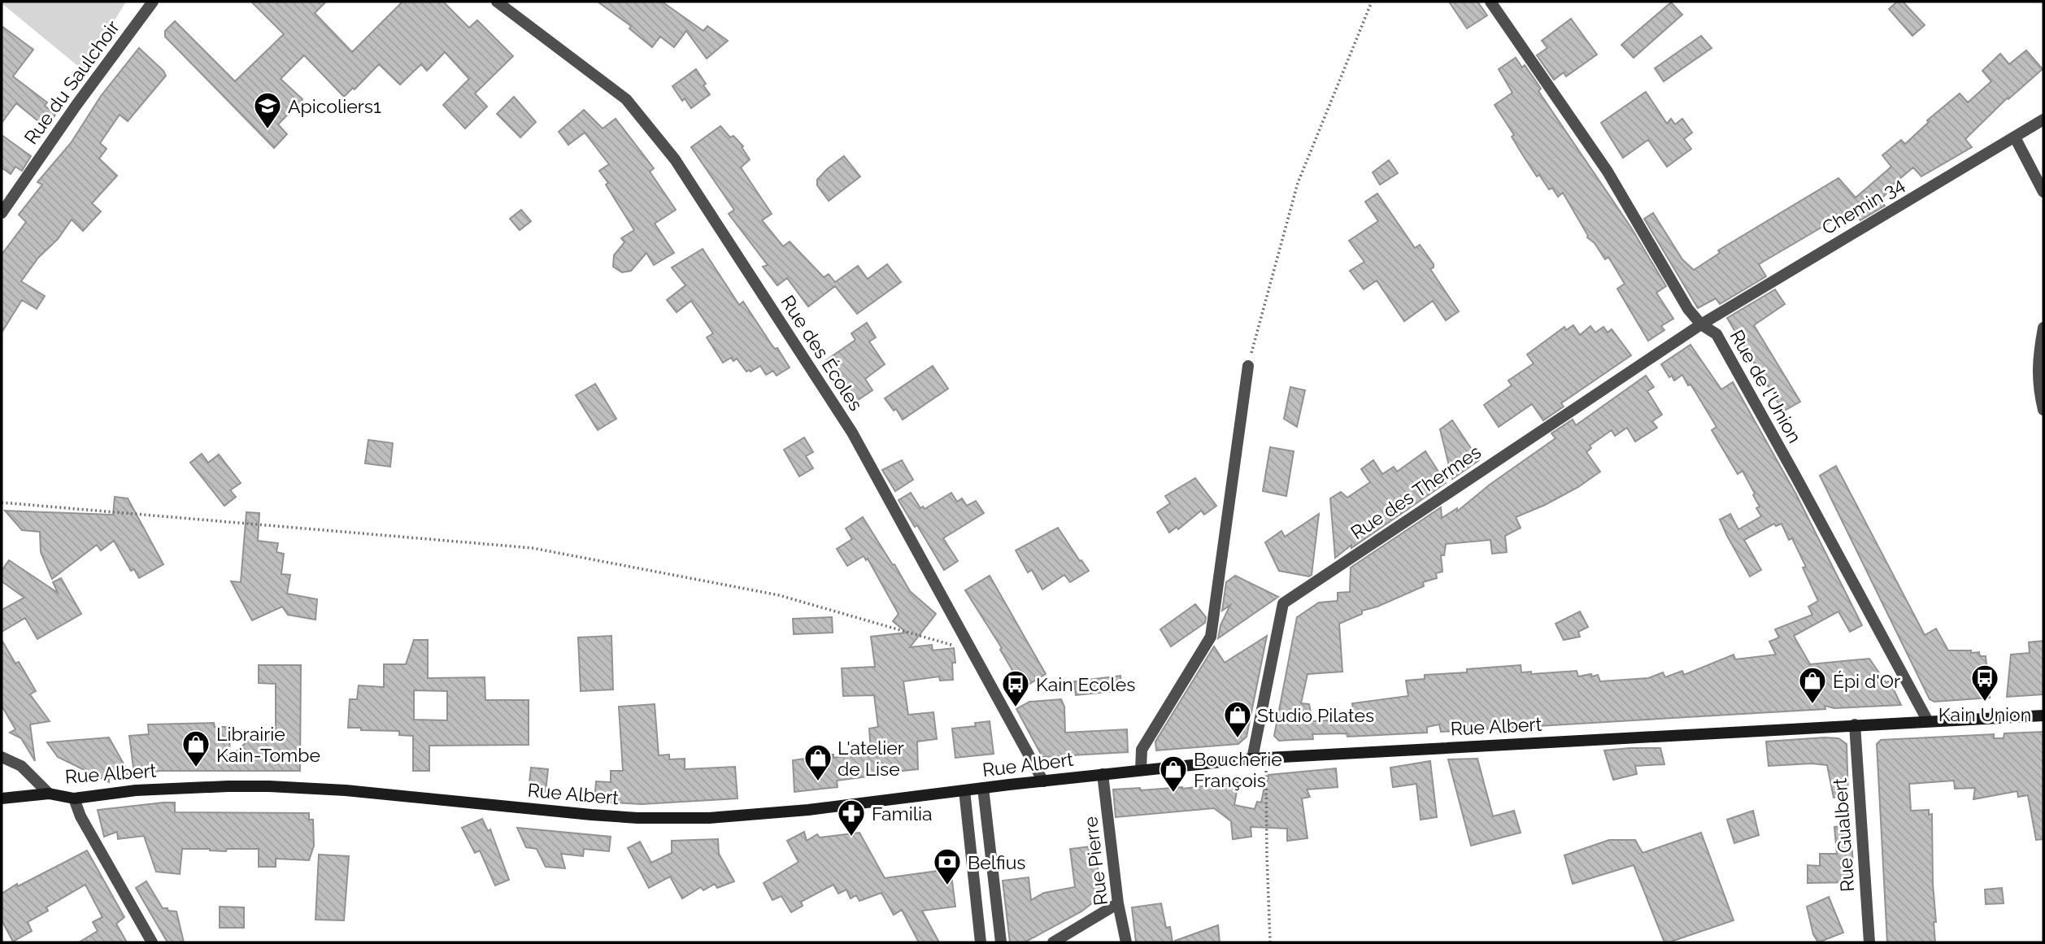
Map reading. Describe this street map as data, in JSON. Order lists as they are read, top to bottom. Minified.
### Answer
{"streets":{"street":["Rue du Saulchoir","Chemin 34","Rue des Écoles","Rue de l'Union","Rue des Thermes","Rue Albert","Rue Gualbert","Rue Pierre"]},"crossings":[["Chemin 34","Rue de l'Union"],["Chemin 34","Rue des Thermes"],["Rue des Écoles","Rue Albert"],["Rue de l'Union","Rue des Thermes"],["Rue de l'Union","Rue Albert"],["Rue des Thermes","Rue Albert"],["Rue Albert","Rue Gualbert"],["Rue Albert","Rue Pierre"]],"places":{"school or university":["Apicoliers1"],"bus stop":["Kain Union","Kain Ecoles"],"shop":["Épi d'Or","Studio Pilates","Librairie Kain-Tombe","L'atelier de Lise","Boucherie François"],"pharmacy":["Familia"],"bank":["Belfius"]}}
